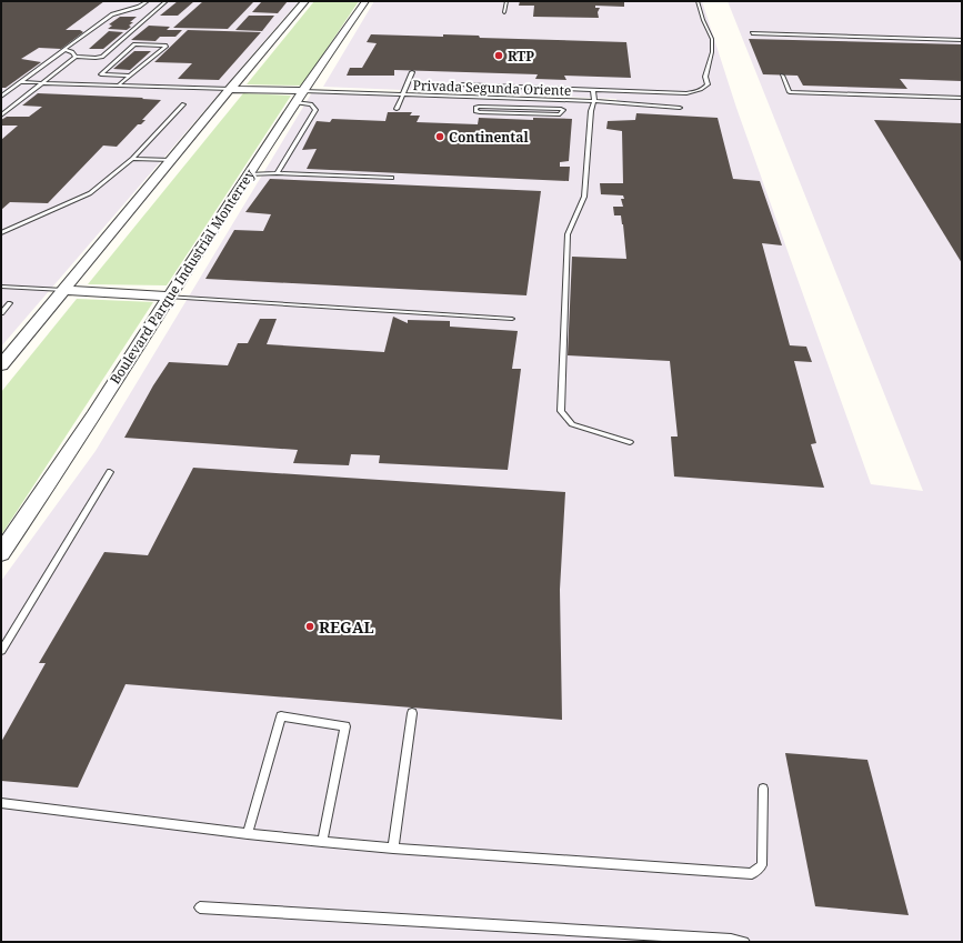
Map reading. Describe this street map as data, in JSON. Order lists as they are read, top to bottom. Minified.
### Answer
{"streets":{"street":["Boulevard Parque Industrial Monterrey"],"lane":["Privada Segunda Oriente"]},"crossings":[["Privada Segunda Oriente","Boulevard Parque Industrial Monterrey"]],"places":["RTP","Continental","REGAL"]}
